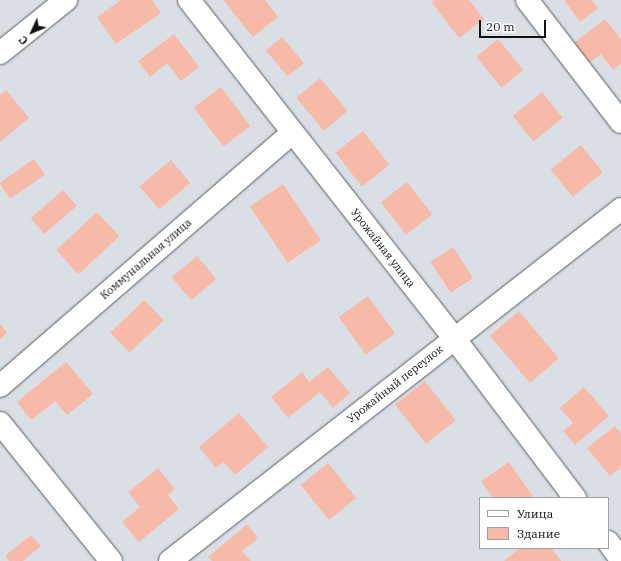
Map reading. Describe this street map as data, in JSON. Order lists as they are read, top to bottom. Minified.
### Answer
{"streets":{"street":["Урожайная улица","Коммунальная улица","Урожайный переулок"]},"crossings":[["Урожайная улица","Коммунальная улица"],["Урожайная улица","Урожайный переулок"]],"legend":["Улица","Здание"],"scale_bar":"20 m","north":"bottom left"}
